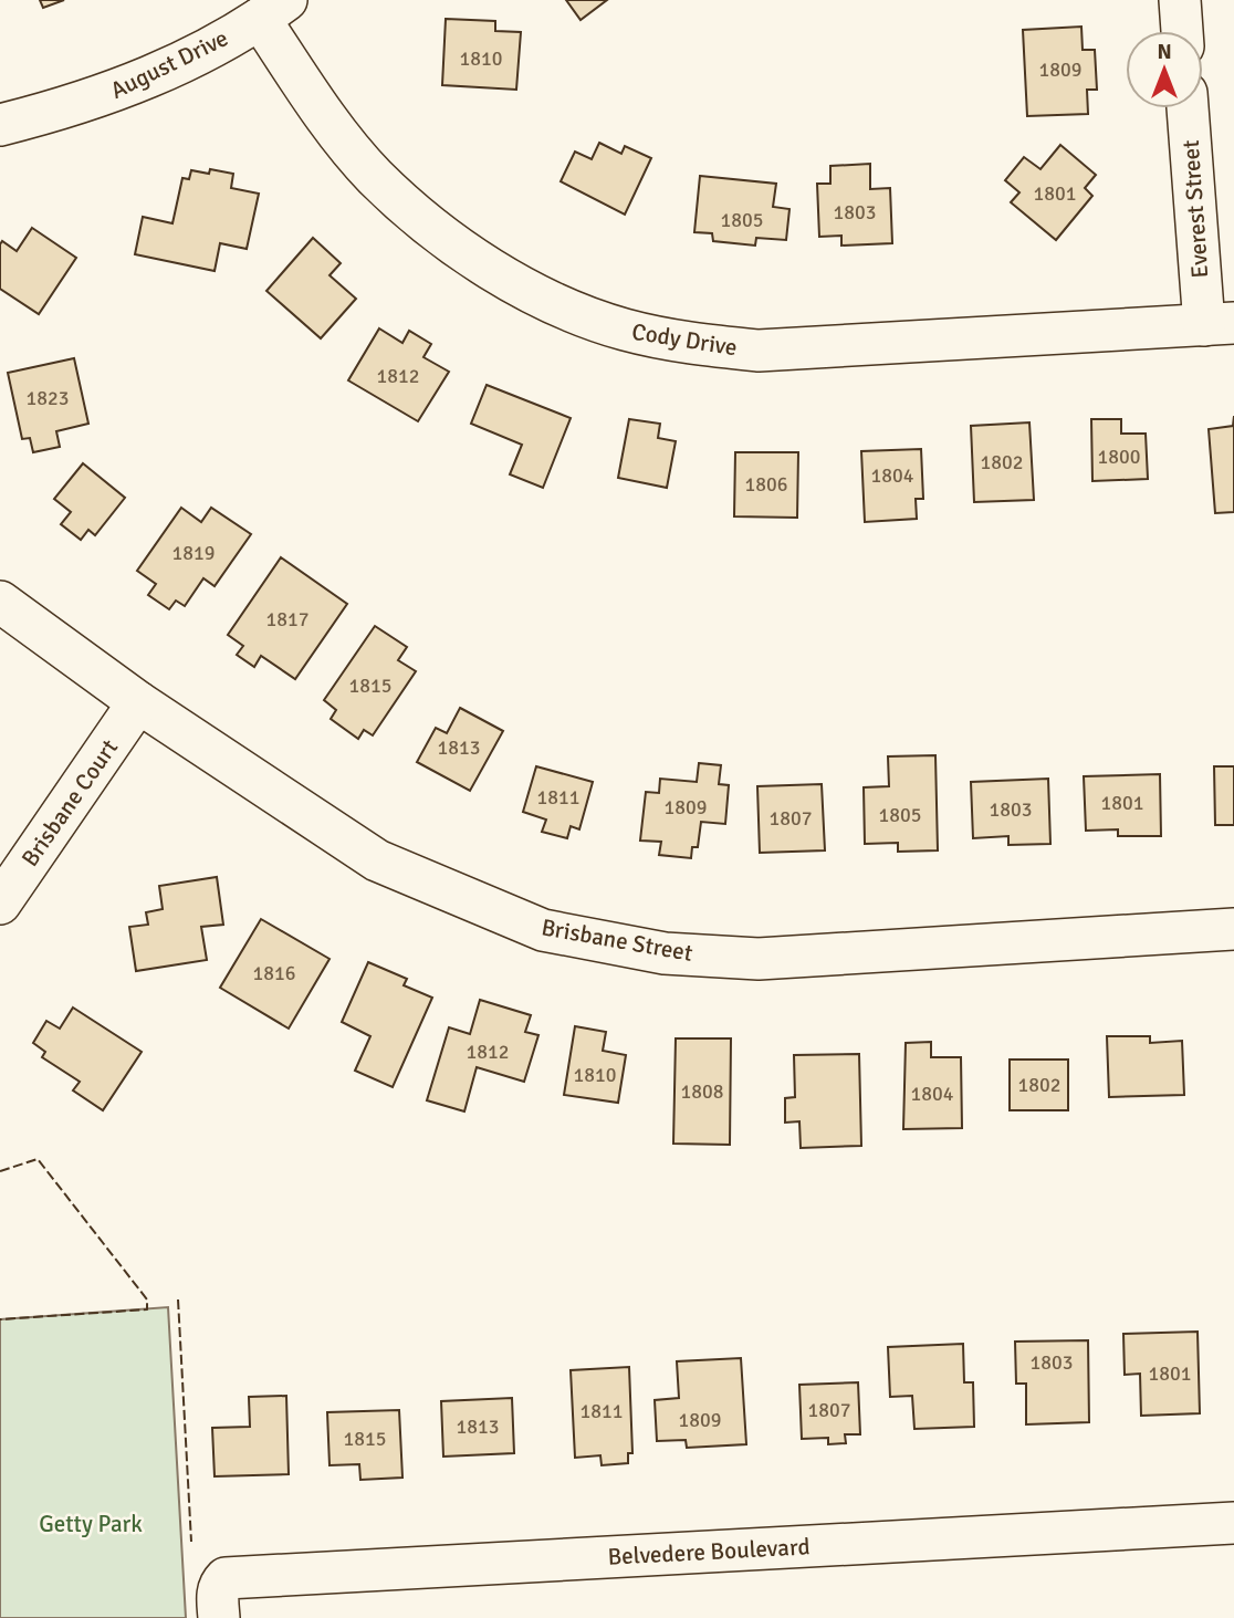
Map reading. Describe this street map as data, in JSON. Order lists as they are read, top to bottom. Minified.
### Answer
{"streets":{"street":["August Drive","Everest Street","Cody Drive","Brisbane Court","Brisbane Street","Belvedere Boulevard"]},"crossings":[["August Drive","Cody Drive"],["Everest Street","Cody Drive"],["Brisbane Court","Brisbane Street"]],"parks":["Getty Park"],"house_numbers":["1810","1809","1801","1803","1805","1812","1823","1800","1802","1804","1806","1819","1817","1815","1813","1811","1801","1809","1803","1805","1807","1816","1812","1810","1802","1808","1804","1803","1801","1807","1811","1809","1813","1815"],"north":"top"}
